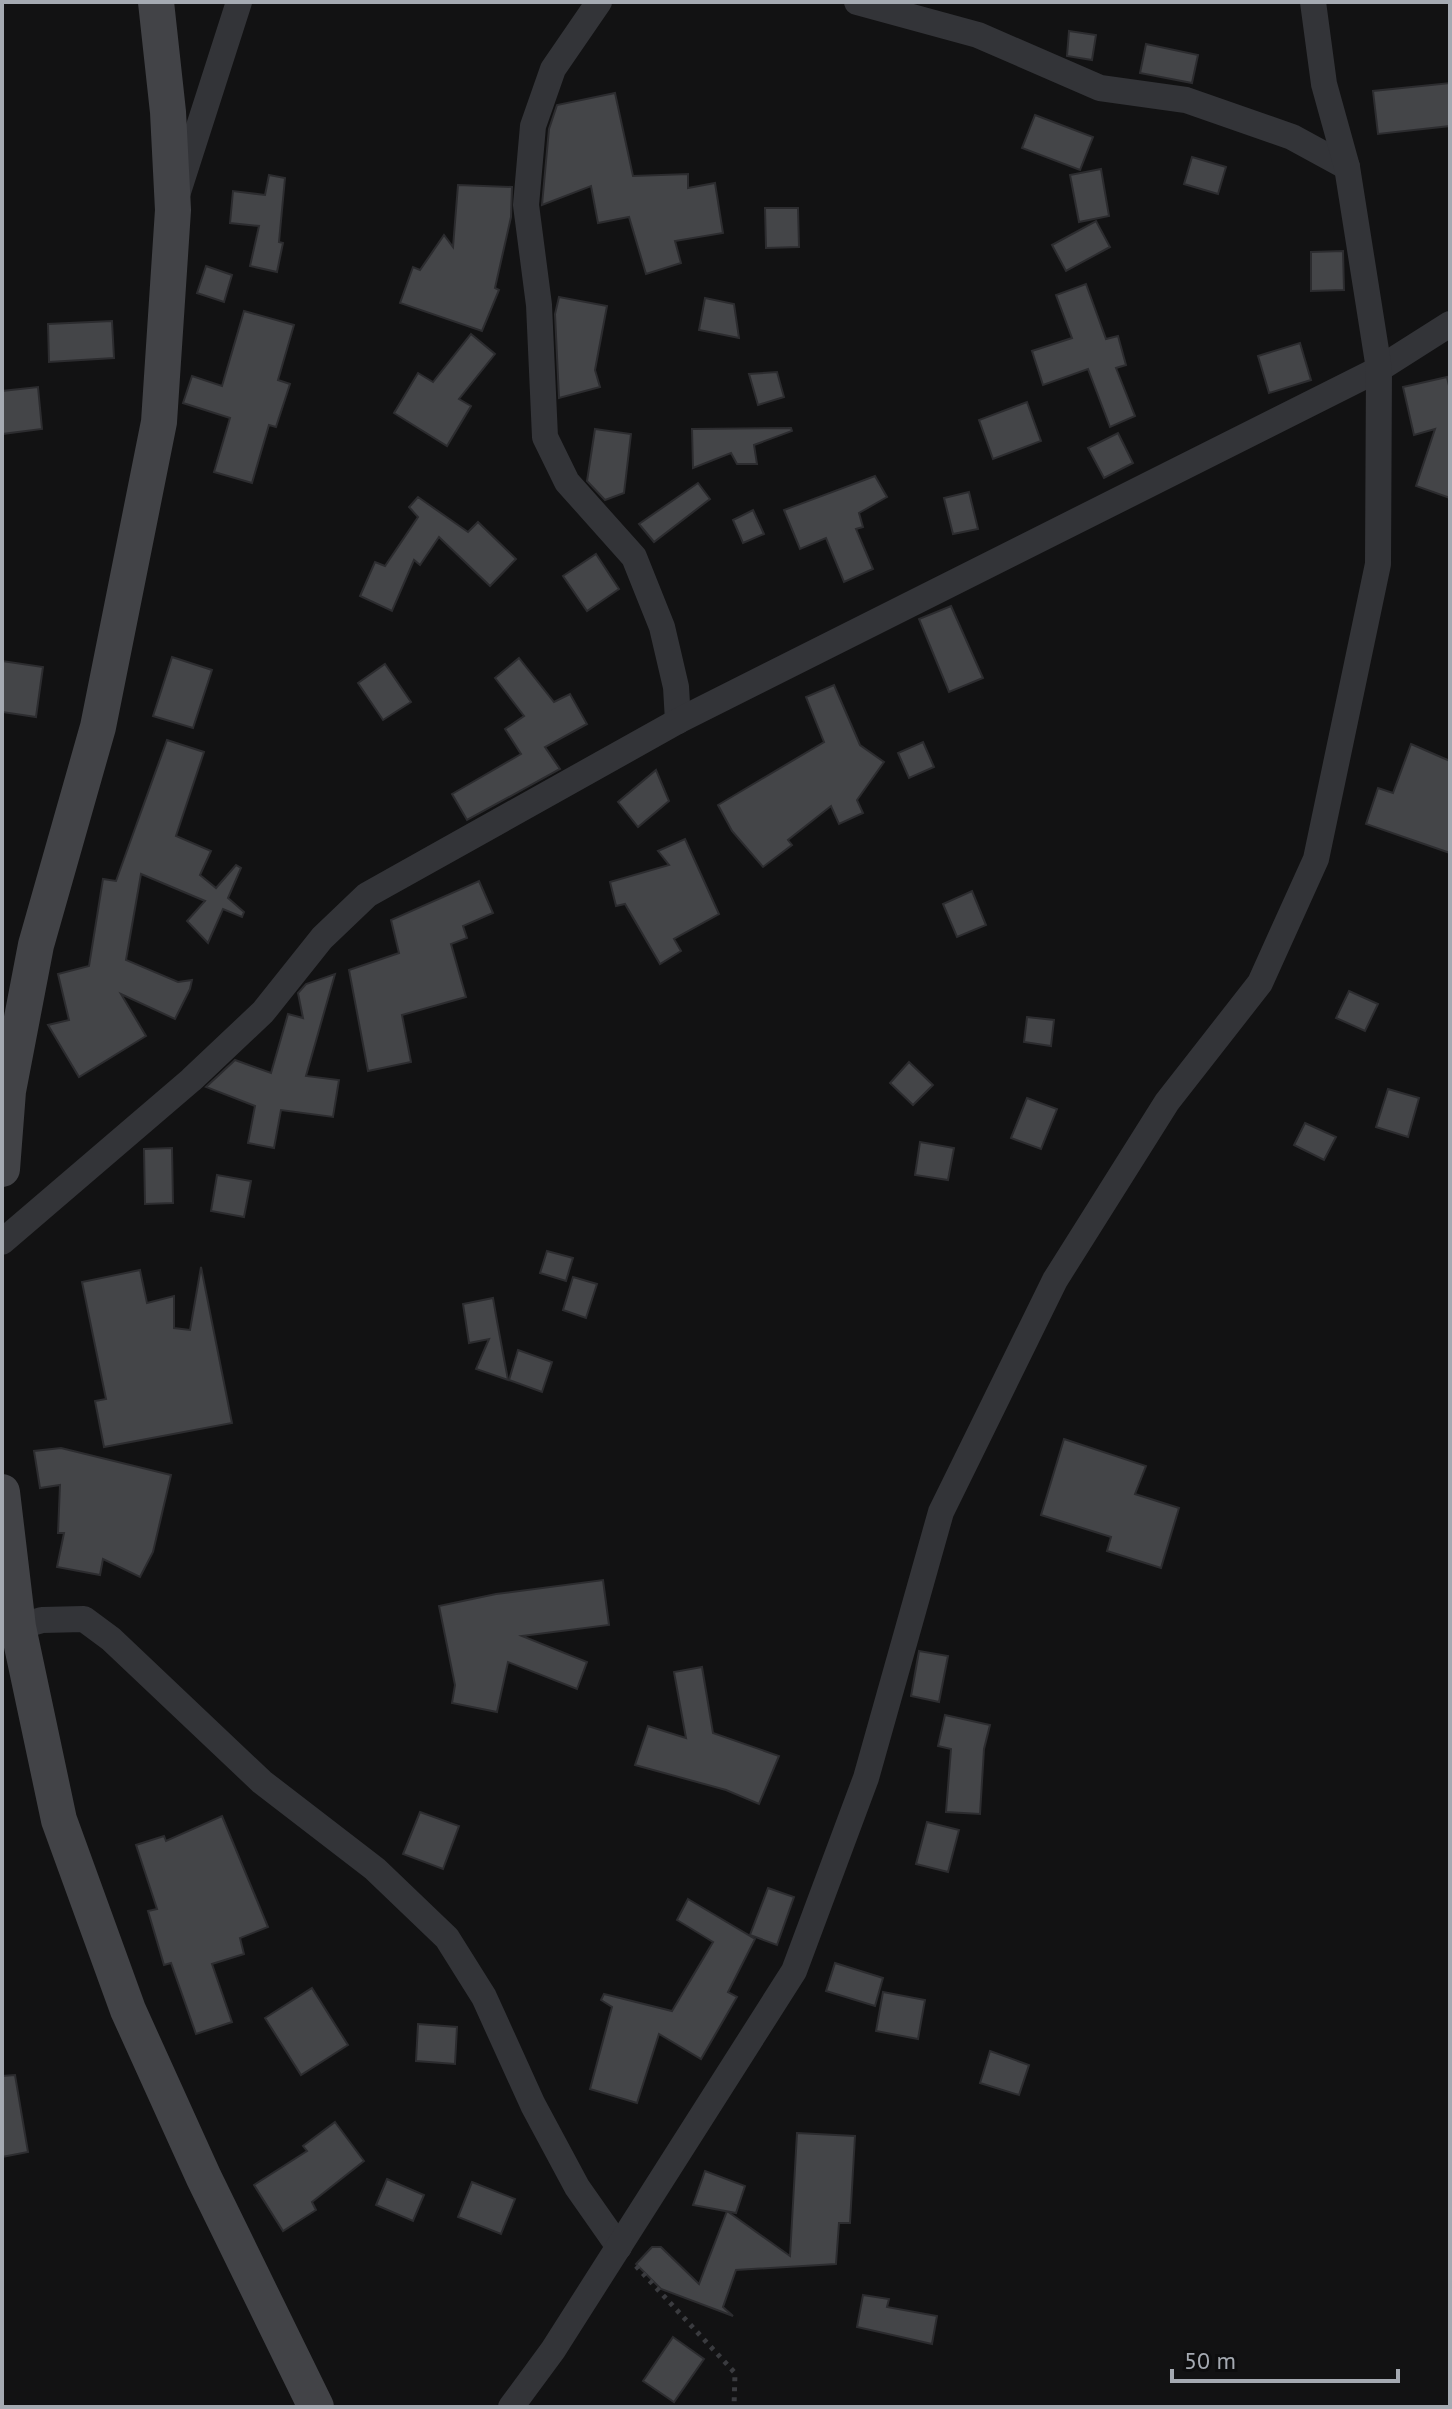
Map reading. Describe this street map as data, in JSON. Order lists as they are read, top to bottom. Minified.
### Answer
{"scale_bar":"50 m"}
